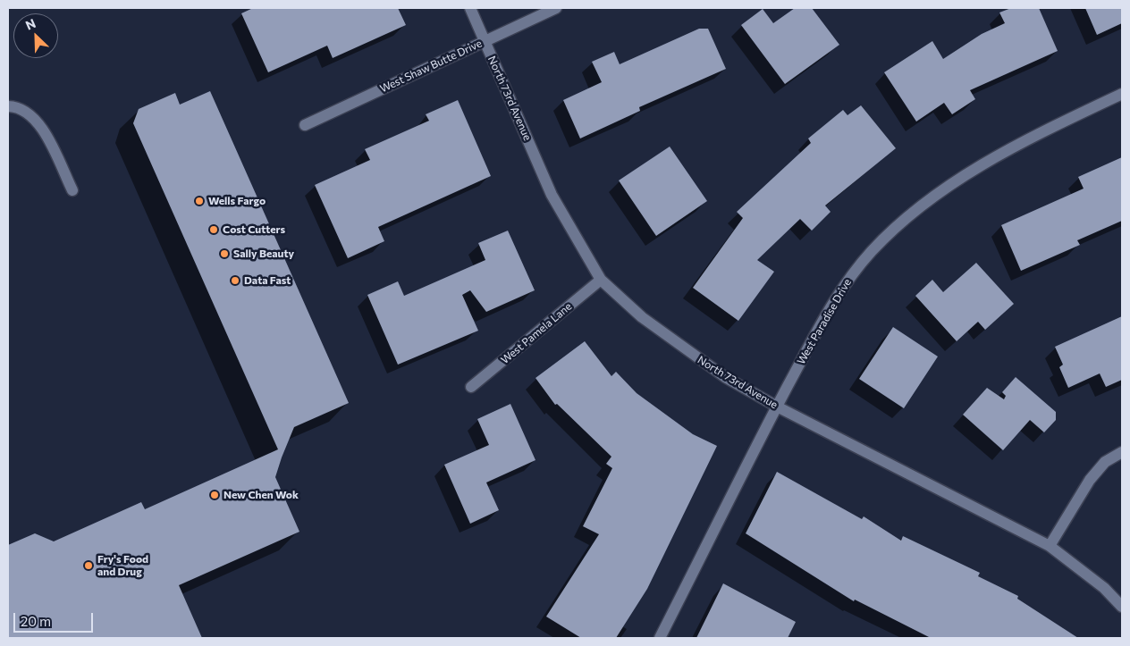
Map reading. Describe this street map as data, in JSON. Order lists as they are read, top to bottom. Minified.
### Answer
{"streets":{"street":["West Shaw Butte Drive","North 73rd Avenue","West Paradise Drive","West Pamela Lane"]},"crossings":[["West Shaw Butte Drive","North 73rd Avenue"],["North 73rd Avenue","West Paradise Drive"],["North 73rd Avenue","West Pamela Lane"]],"places":["Wells Fargo","Cost Cutters","Sally Beauty","Data Fast","New Chen Wok","Fry's Food and Drug"],"scale_bar":"20 m","north":"top left"}
